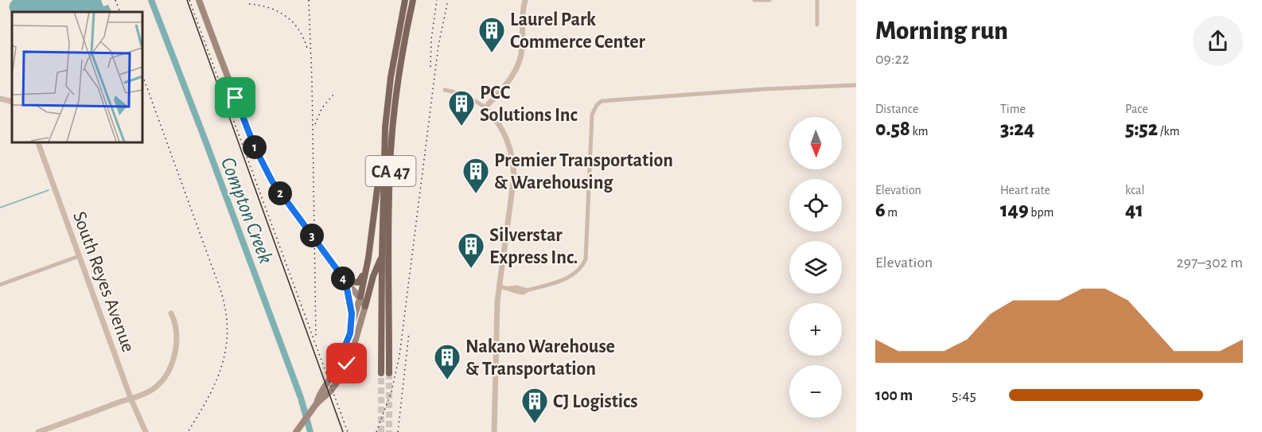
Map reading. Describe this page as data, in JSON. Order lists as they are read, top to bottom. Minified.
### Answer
{"streets":{"main road":["CA 47"],"street":["South Reyes Avenue"]},"water":["Compton Creek"],"places":{"building":["Laurel Park Commerce Center","PCC Solutions Inc","Premier Transportation & Warehousing","Silverstar Express Inc.","Nakano Warehouse & Transportation","CJ Logistics"]},"north":"bottom","page":{"heading":["Morning run","09:22"],"stats":[["Distance","0.58 km"],["Time","3:24"],["Pace","5:52 /km"],["Elevation","6 m"],["Heart rate","149 bpm"],["kcal","41"]],"map_buttons":["+","−"],"pins":["1","2","3","4"],"chart":["Elevation","297–302 m"],"list":[{"name":"100 m","note":"5:45"}]}}
